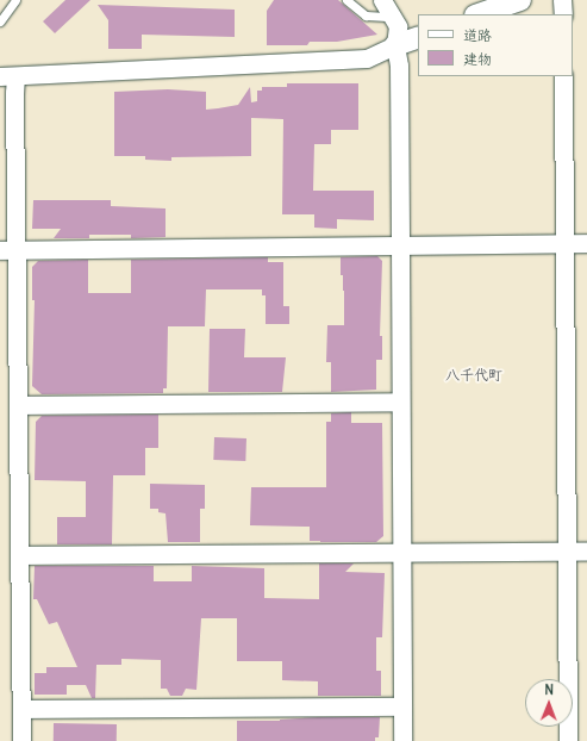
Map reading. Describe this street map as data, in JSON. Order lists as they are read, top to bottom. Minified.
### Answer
{"districts":["八千代町"],"legend":["道路","建物"],"north":"top"}
